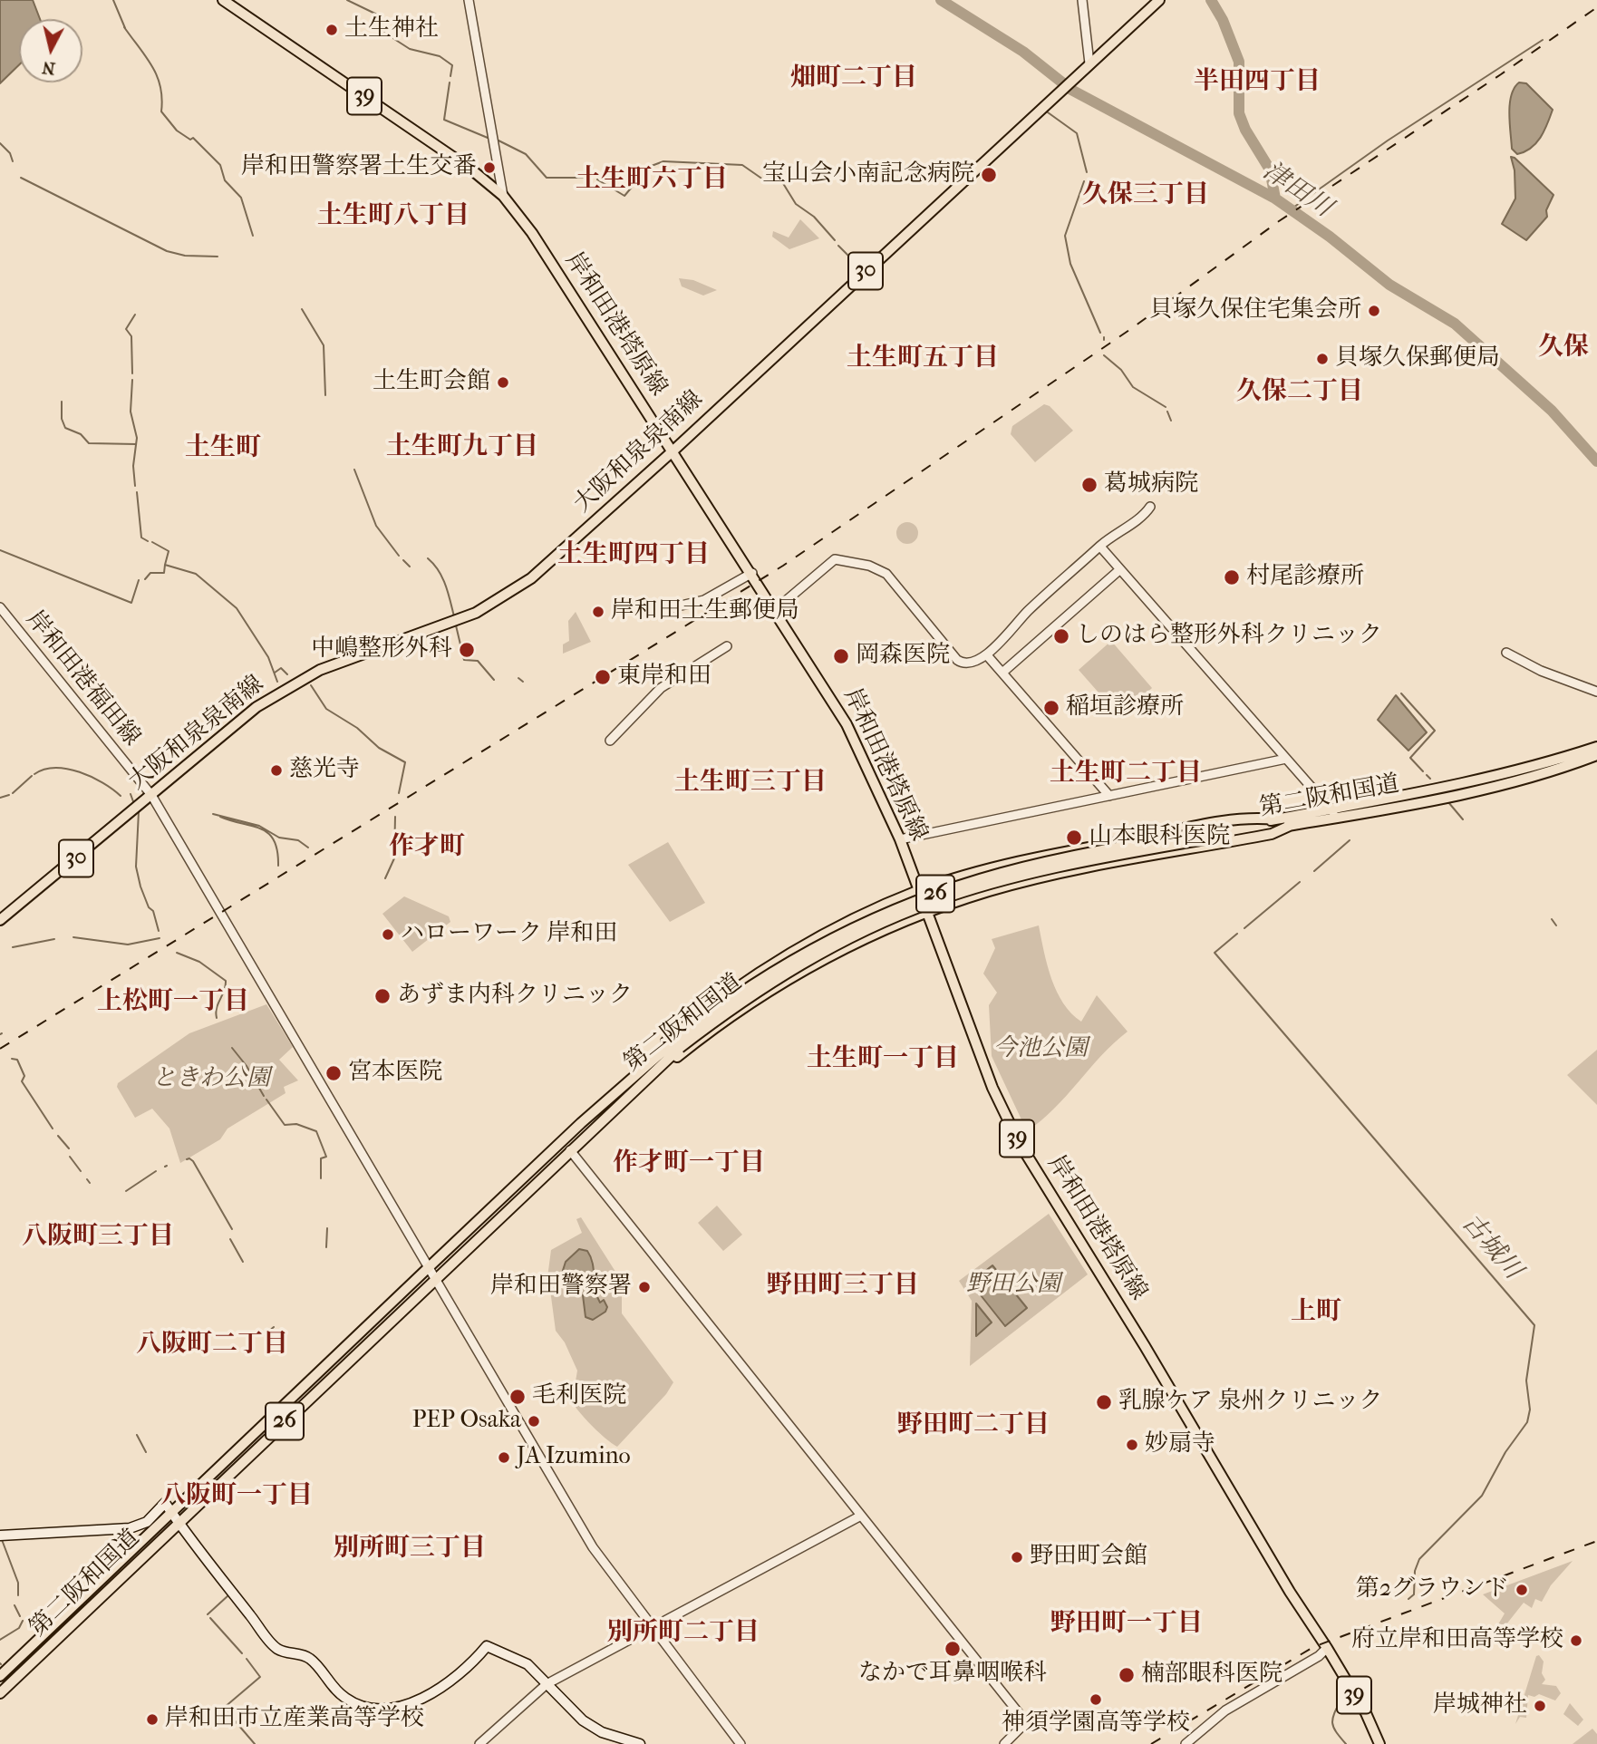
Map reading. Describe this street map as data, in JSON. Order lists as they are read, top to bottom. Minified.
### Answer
{"streets":{"main road":["39","30","岸和田港塔原線","大阪和泉泉南線","第二阪和国道","26"],"street":["岸和田港福田線"]},"crossings":[["岸和田港塔原線","大阪和泉泉南線"],["岸和田港塔原線","26"],["大阪和泉泉南線","岸和田港福田線"],["岸和田港福田線","第二阪和国道"],["第二阪和国道","26"]],"districts":["畑町二丁目","半田四丁目","土生町六丁目","久保三丁目","土生町八丁目","久保","土生町五丁目","久保二丁目","土生町九丁目","土生町","土生町四丁目","土生町二丁目","土生町三丁目","作才町","上松町一丁目","土生町一丁目","作才町一丁目","八阪町三丁目","野田町三丁目","上町","八阪町二丁目","野田町二丁目","八阪町一丁目","別所町三丁目","野田町一丁目","別所町二丁目"],"water":["津田川","古城川"],"parks":["今池公園","ときわ公園","野田公園"],"places":["土生神社","岸和田警察署土生交番","宝山会小南記念病院","貝塚久保住宅集会所","貝塚久保郵便局","土生町会館","葛城病院","村尾診療所","岸和田土生郵便局","しのはら整形外科クリニック","中嶋整形外科","岡森医院","東岸和田","稲垣診療所","慈光寺","山本眼科医院","ハローワーク 岸和田","あずま内科クリニック","宮本医院","岸和田警察署","毛利医院","乳腺ケア 泉州クリニック","PEP Osaka","妙扇寺","JA Izumino","野田町会館","第2グラウンド","府立岸和田高等学校","なかで耳鼻咽喉科","楠部眼科医院","神須学園高等学校","岸城神社","岸和田市立産業高等学校"],"north":"bottom"}
